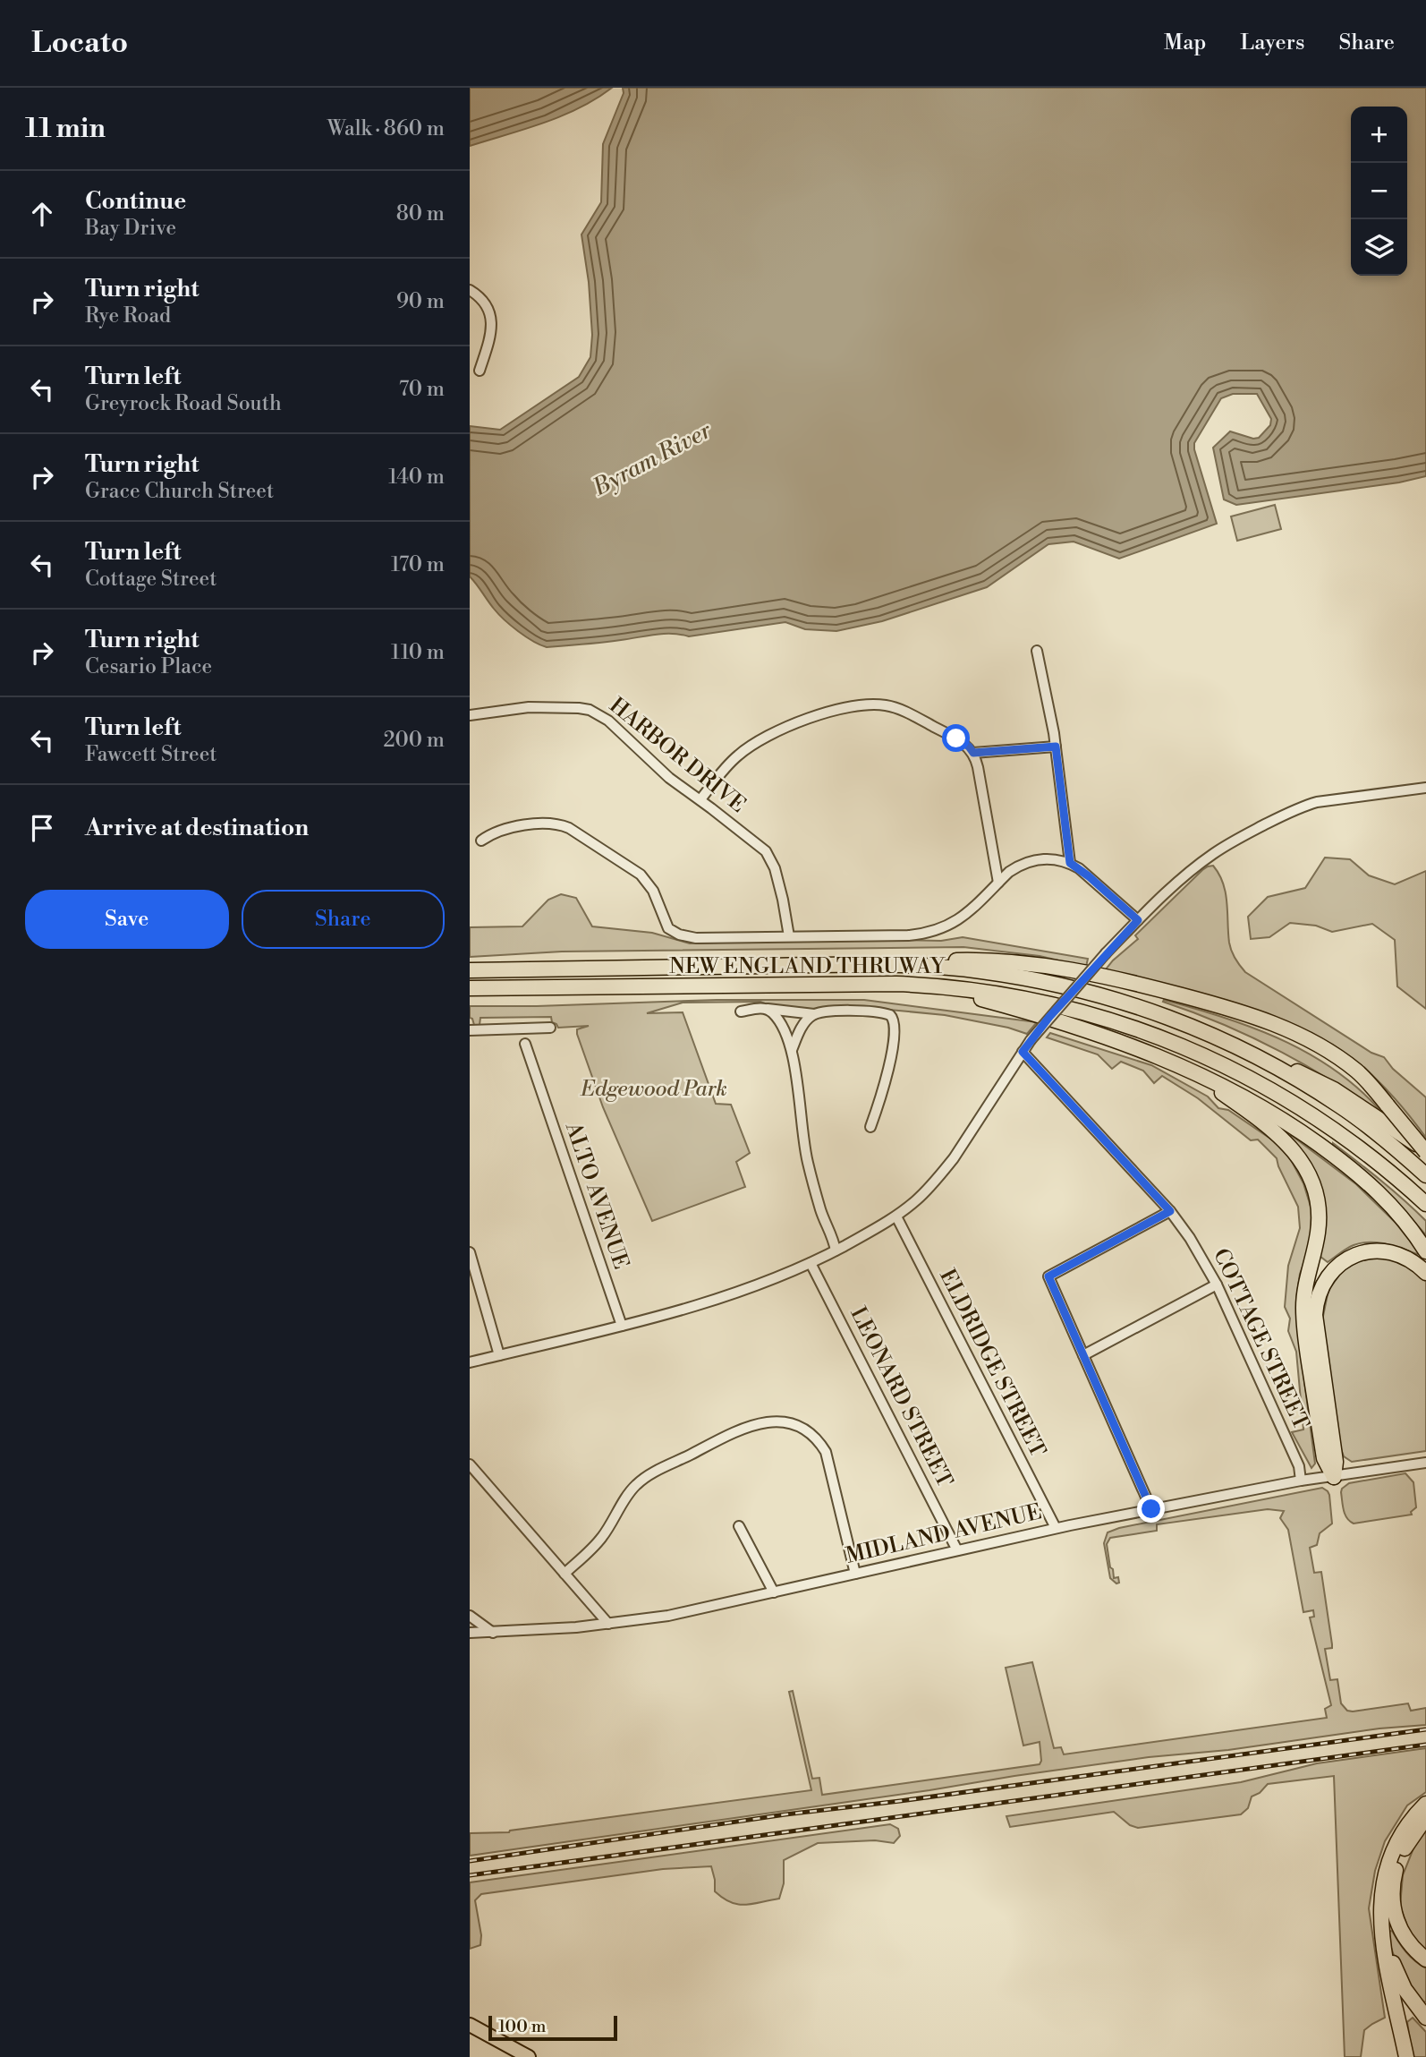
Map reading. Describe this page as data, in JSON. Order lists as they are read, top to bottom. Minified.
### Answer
{"streets":{"highway":["NEW ENGLAND THRUWAY"],"street":["HARBOR DRIVE","ALTO AVENUE","COTTAGE STREET","ELDRIDGE STREET","LEONARD STREET","MIDLAND AVENUE"]},"crossings":[["COTTAGE STREET","MIDLAND AVENUE"],["ELDRIDGE STREET","MIDLAND AVENUE"],["LEONARD STREET","MIDLAND AVENUE"]],"water":["Byram River"],"parks":["Edgewood Park"],"scale_bar":"100 m","page":{"header":"Locato","nav":["Map","Layers","Share"],"heading":["11 min","Walk · 860 m"],"map_buttons":["+","−"],"list":[["Continue","Bay Drive","80 m"],["Turn right","Rye Road","90 m"],["Turn left","Greyrock Road South","70 m"],["Turn right","Grace Church Street","140 m"],["Turn left","Cottage Street","170 m"],["Turn right","Cesario Place","110 m"],["Turn left","Fawcett Street","200 m"],"Arrive at destination"],"buttons":["Save","Share"],"scale":"100 m"}}
